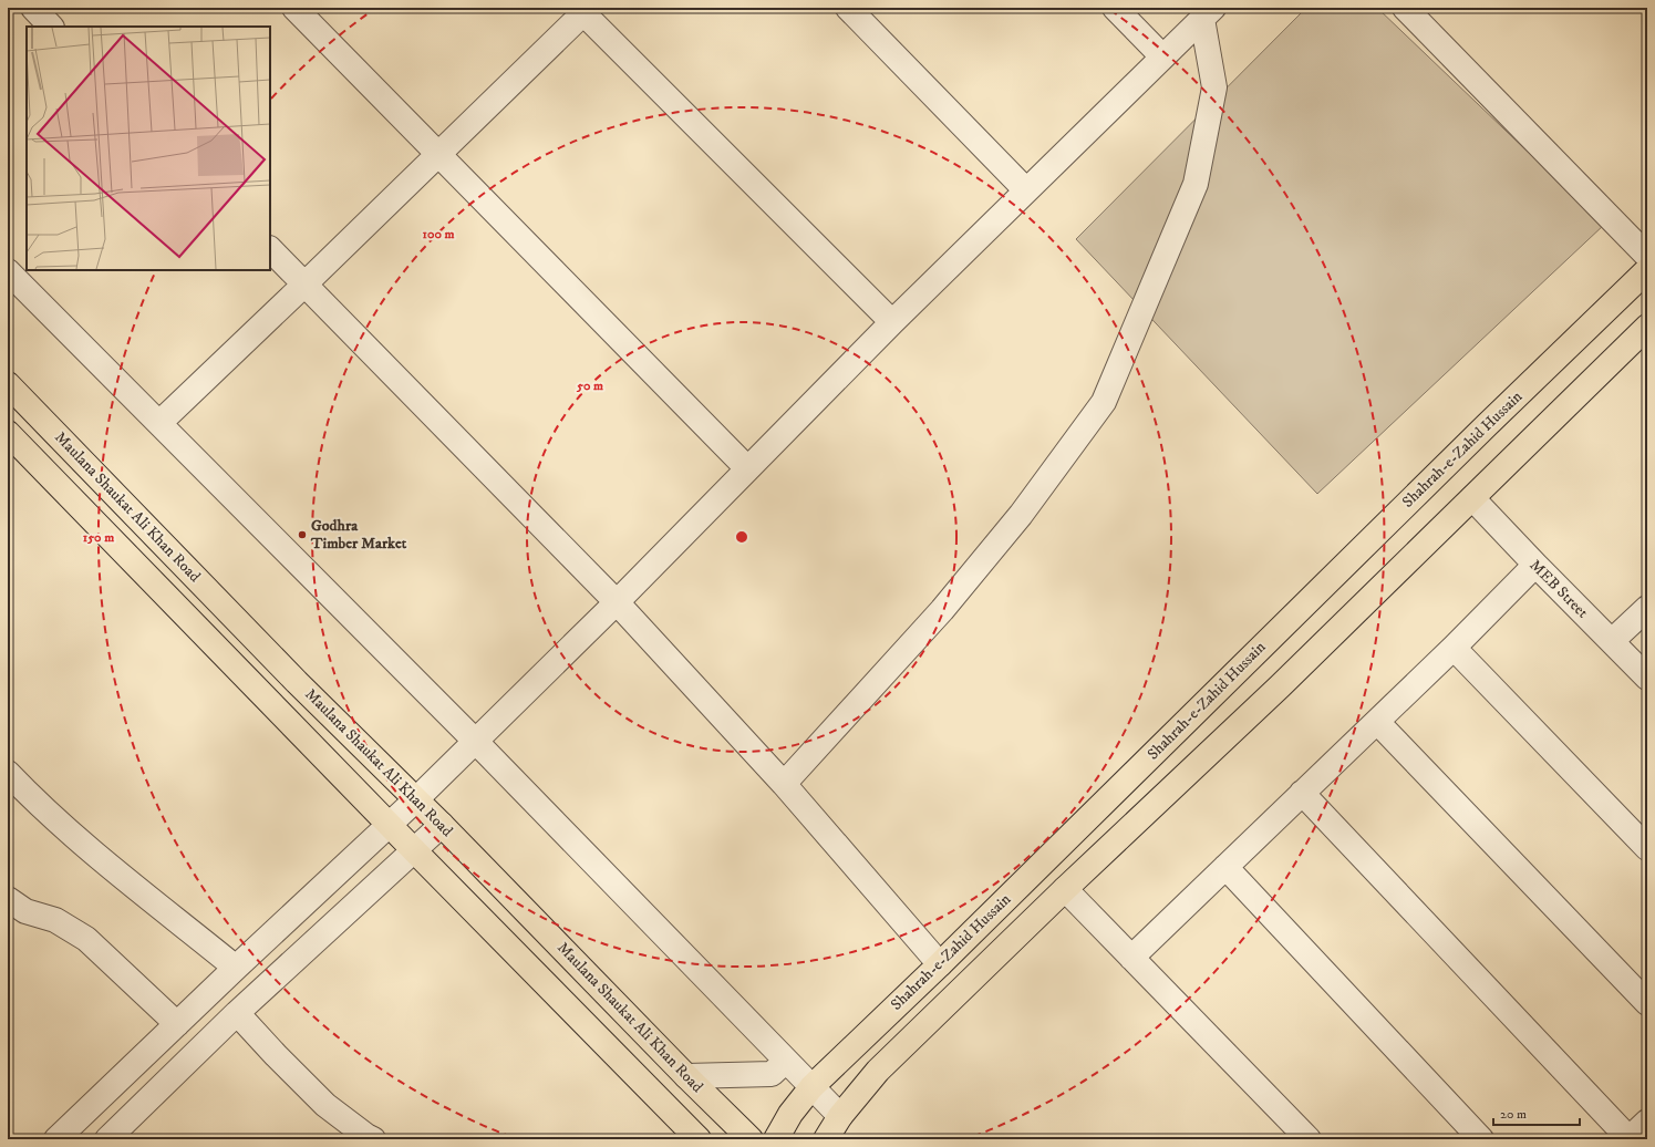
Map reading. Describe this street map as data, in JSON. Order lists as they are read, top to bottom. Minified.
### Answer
{"streets":{"main road":["Shahrah-e-Zahid Hussain","Maulana Shaukat Ali Khan Road"],"street":["MEB Street"]},"places":["Godhra Timber Market"],"scale_bar":"20 m","rings":["100 m","50 m","150 m"]}
